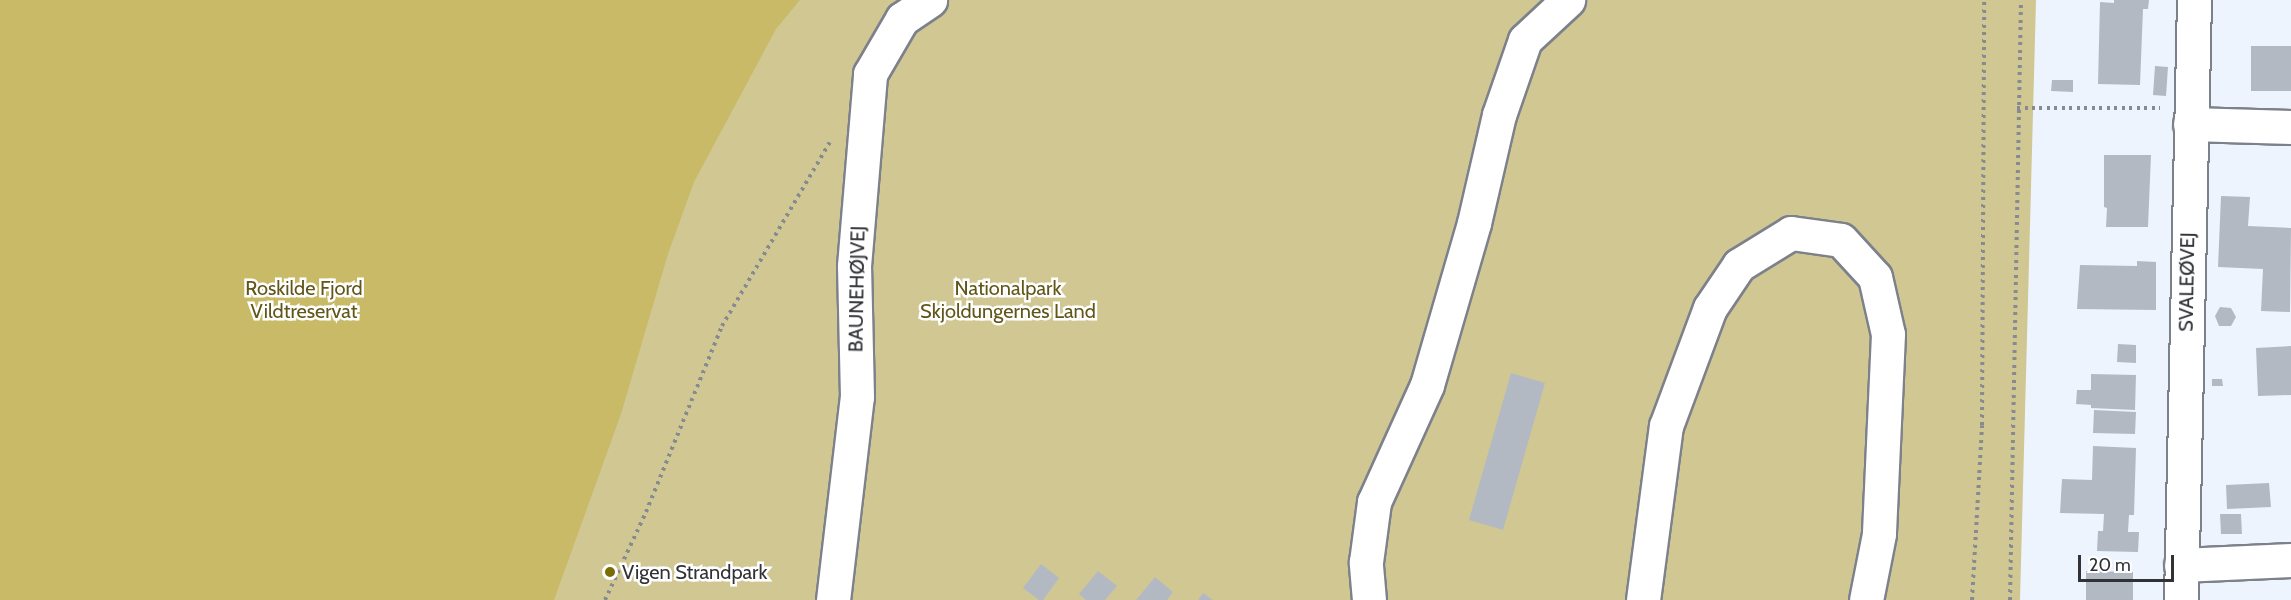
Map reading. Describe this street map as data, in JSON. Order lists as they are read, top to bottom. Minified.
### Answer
{"streets":{"street":["SVALEØVEJ","BAUNEHØJVEJ"]},"parks":["Nationalpark Skjoldungernes Land","Roskilde Fjord Vildtreservat"],"places":["Vigen Strandpark"],"scale_bar":"20 m"}
